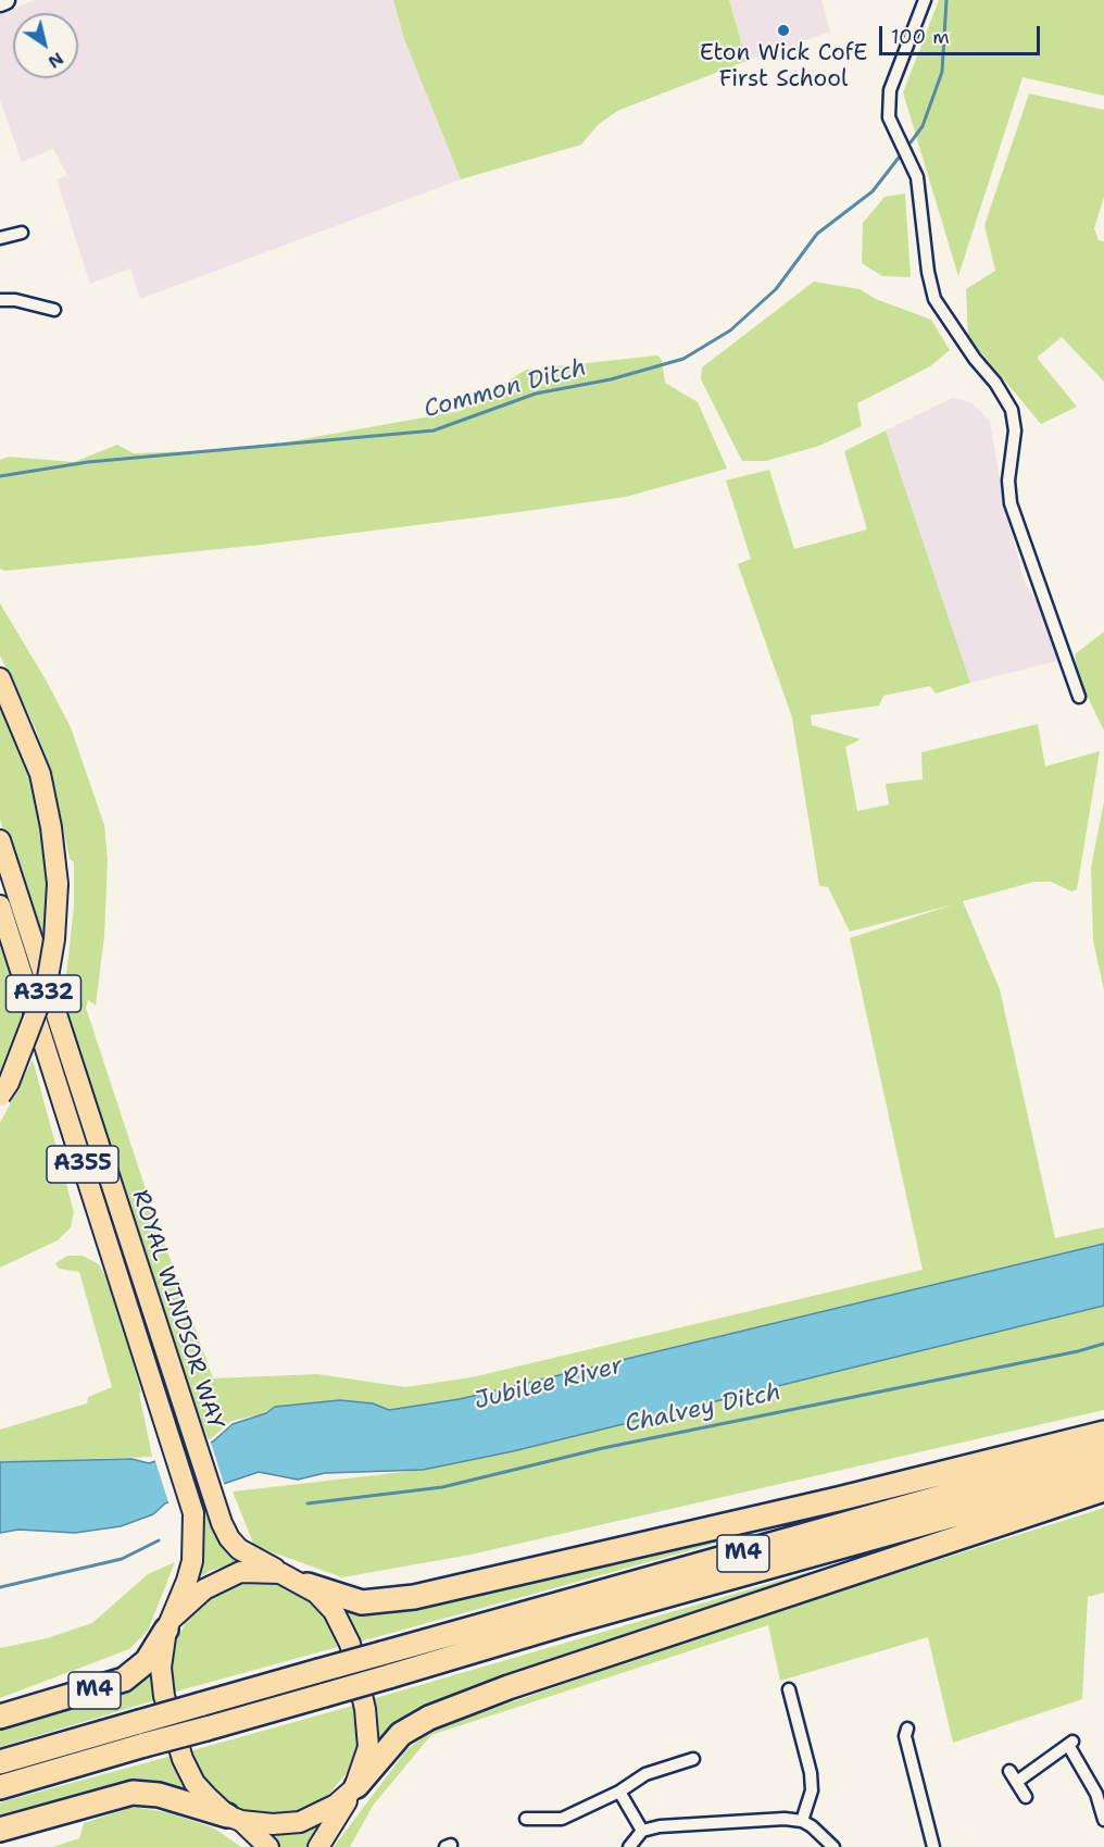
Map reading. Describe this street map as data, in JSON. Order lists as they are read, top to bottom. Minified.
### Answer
{"streets":{"highway":["M4"],"main road":["A332","A355","ROYAL WINDSOR WAY"]},"crossings":[["ROYAL WINDSOR WAY","M4"]],"water":["Common Ditch","Jubilee River","Chalvey Ditch"],"places":["Eton Wick CofE First School"],"scale_bar":"100 m","north":"bottom right"}
